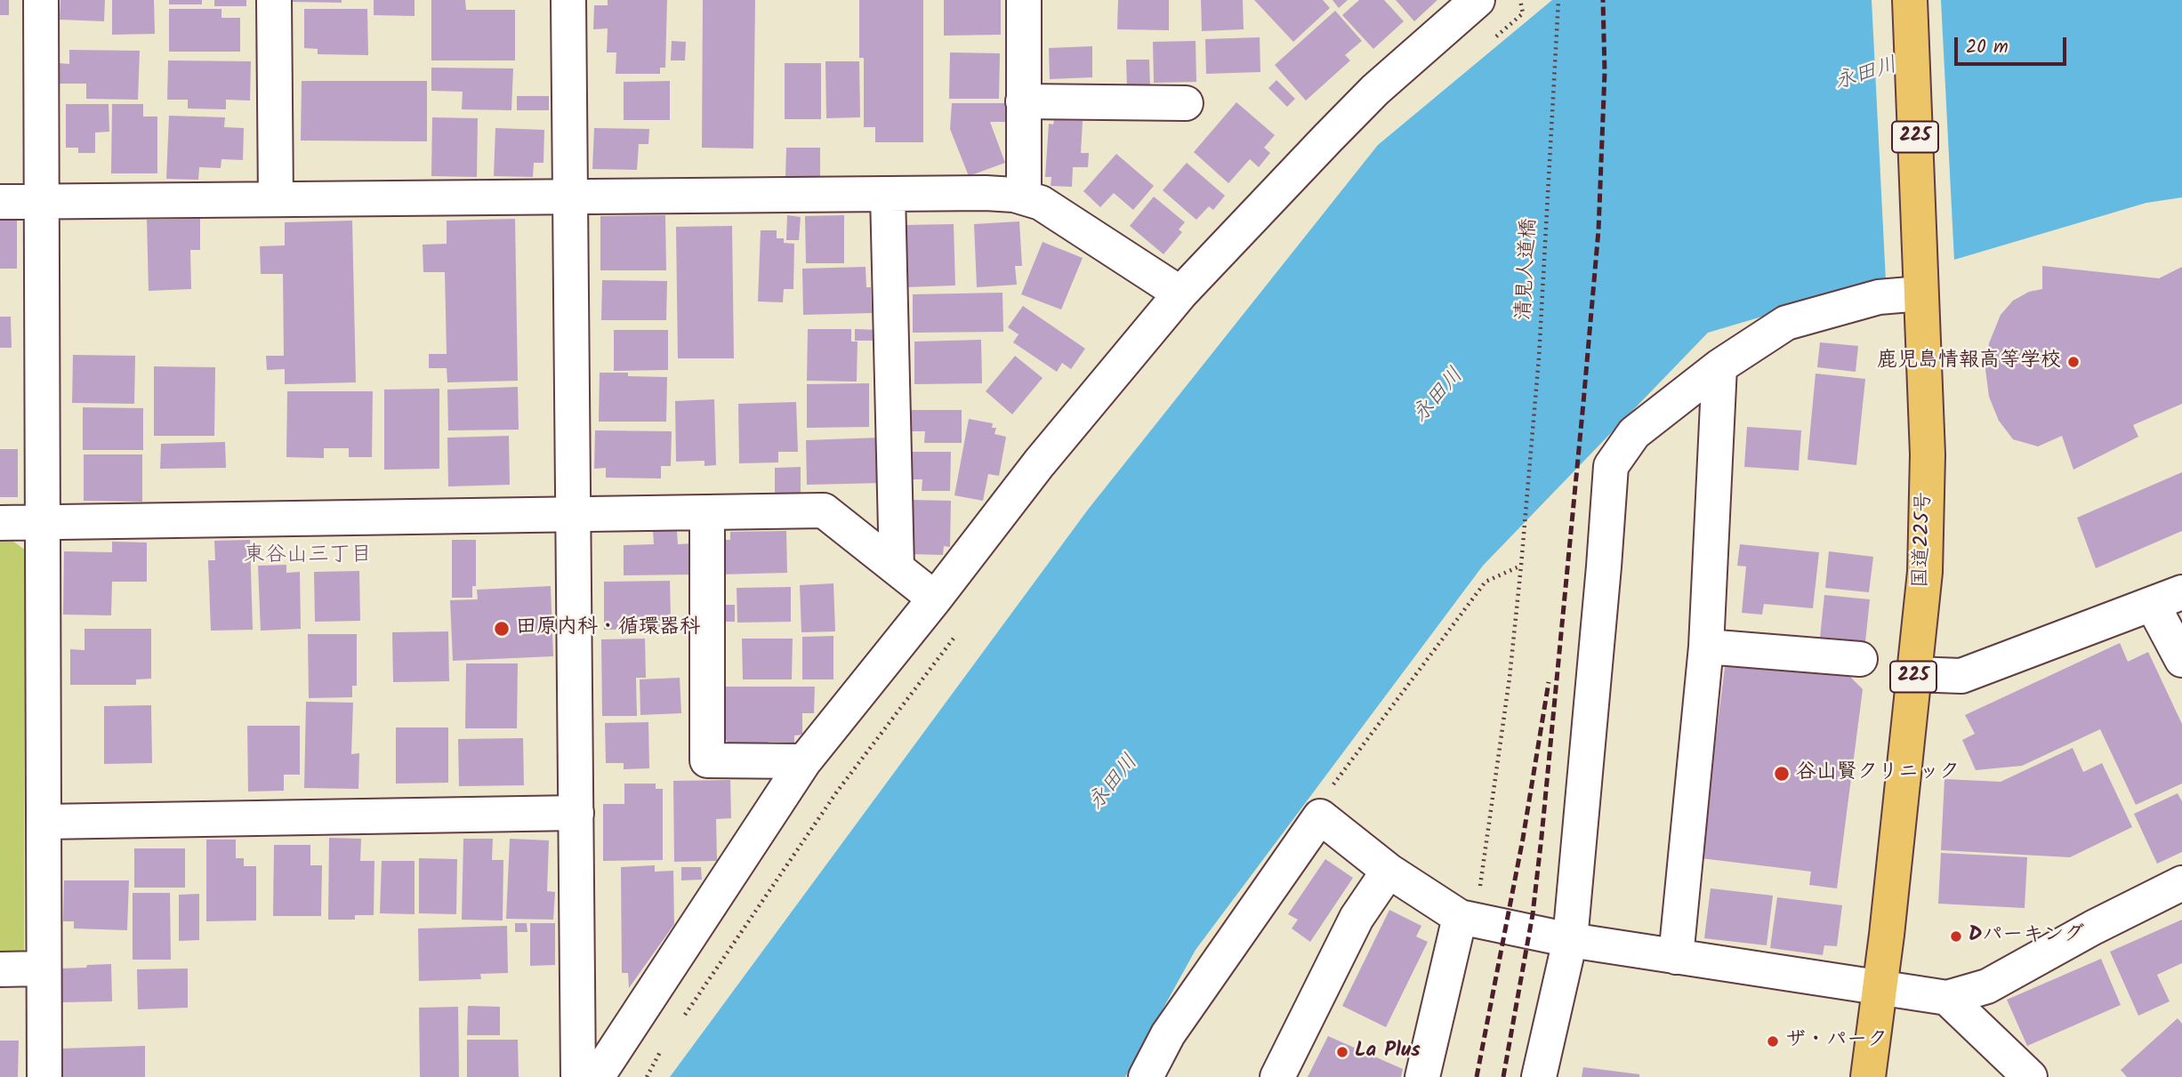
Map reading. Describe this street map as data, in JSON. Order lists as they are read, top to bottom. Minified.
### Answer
{"streets":{"highway":["225","国道225号"],"path":["清見人道橋"]},"districts":["東谷山三丁目"],"water":["永田川"],"places":["鹿児島情報高等学校","田原内科・循環器科","谷山賢クリニック","Dパーキング","ザ・パーク","La Plus"],"scale_bar":"20 m"}
